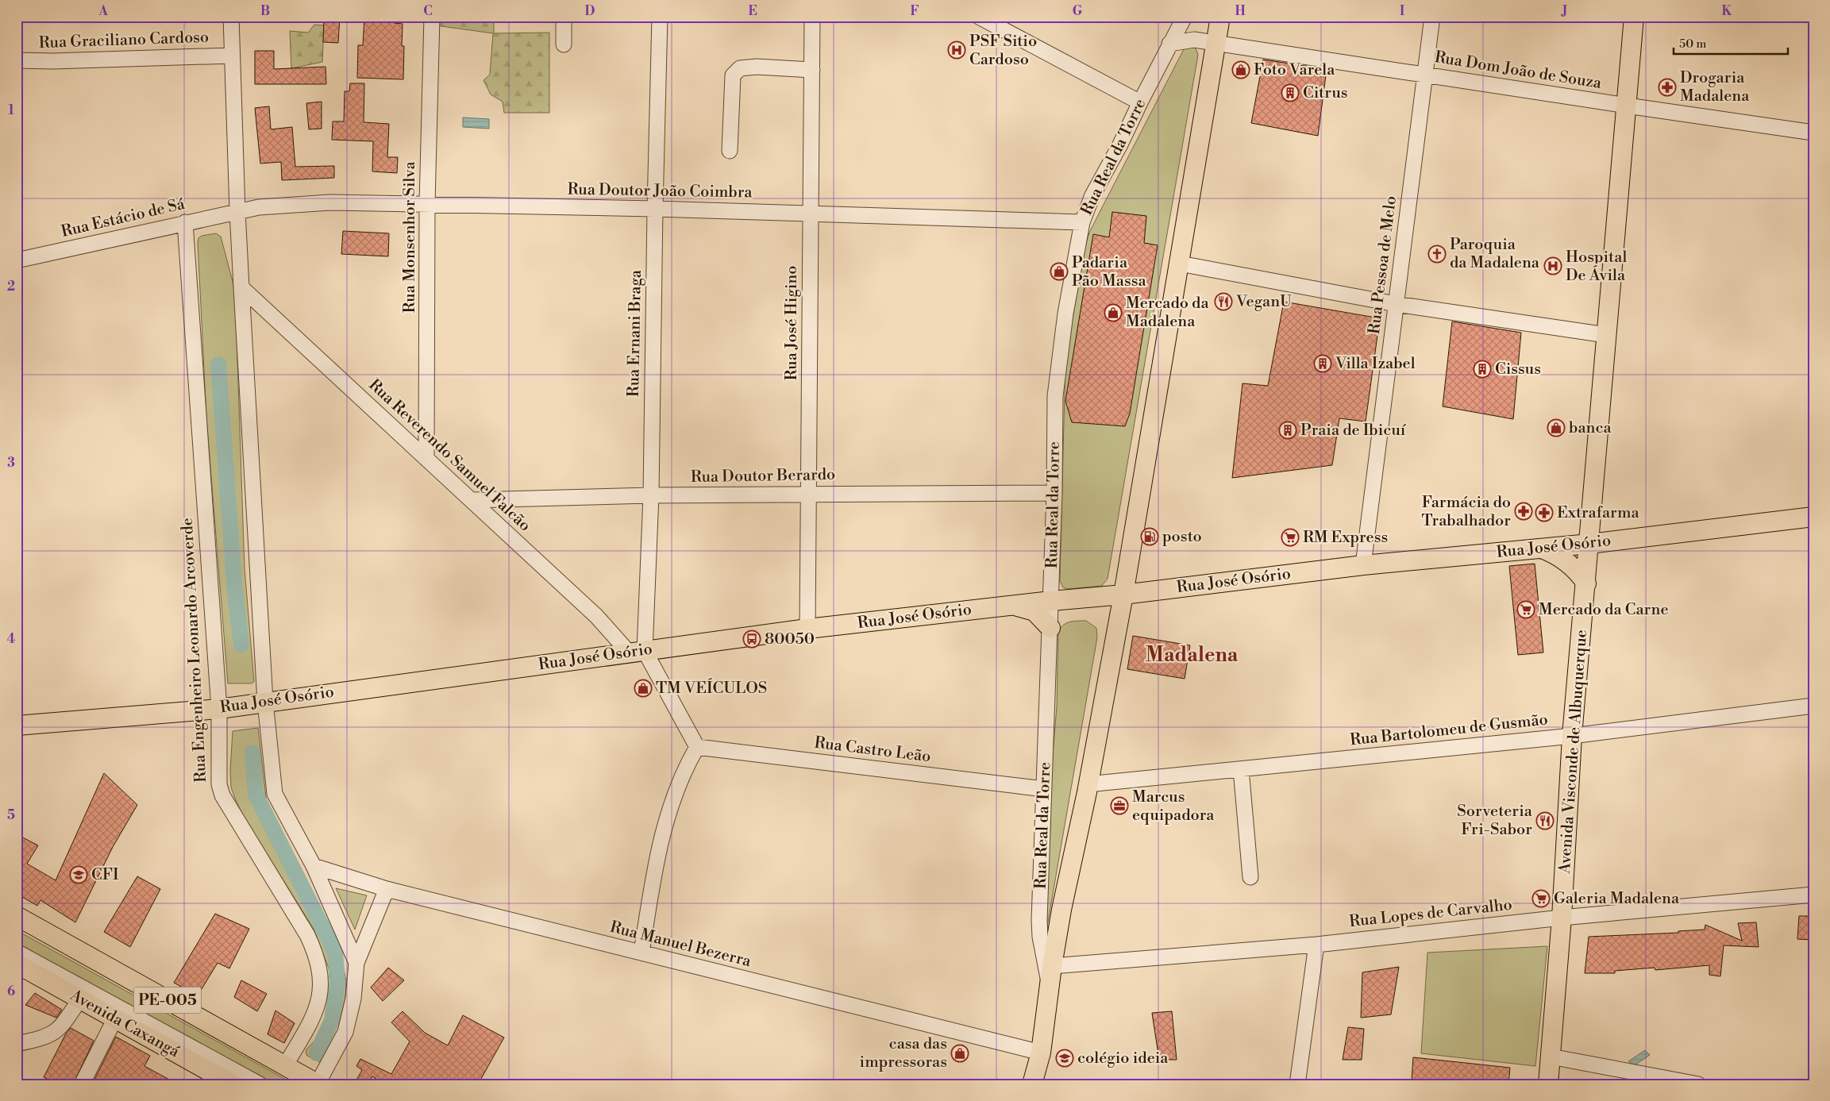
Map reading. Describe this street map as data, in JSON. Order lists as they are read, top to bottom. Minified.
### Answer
{"streets":{"main road":["Rua Real da Torre","Rua José Osório","Avenida Visconde de Albuquerque","PE-005","Avenida Caxangá"],"street":["Rua Graciliano Cardoso","Rua Dom João de Souza","Rua Doutor João Coimbra","Rua Estácio de Sá","Rua Monsenhor Silva","Rua Pessoa de Melo","Rua José Higino","Rua Ernani Braga","Rua Reverendo Samuel Falcão","Rua Doutor Berardo","Rua Engenheiro Leonardo Arcoverde","Rua Bartolomeu de Gusmão","Rua Castro Leão","Rua Lopes de Carvalho","Rua Manuel Bezerra"]},"crossings":[["Rua Dom João de Souza","Rua Real da Torre"],["Rua Dom João de Souza","Rua Pessoa de Melo"],["Rua Dom João de Souza","Avenida Visconde de Albuquerque"],["Rua Real da Torre","Rua Doutor João Coimbra"],["Rua Real da Torre","Rua Doutor Berardo"],["Rua Real da Torre","Rua José Osório"],["Rua Real da Torre","Rua Bartolomeu de Gusmão"],["Rua Real da Torre","Rua Castro Leão"],["Rua Real da Torre","Rua Lopes de Carvalho"],["Rua Real da Torre","Rua Manuel Bezerra"],["Rua Doutor João Coimbra","Rua Estácio de Sá"],["Rua Doutor João Coimbra","Rua Monsenhor Silva"],["Rua Doutor João Coimbra","Rua José Higino"],["Rua Doutor João Coimbra","Rua Ernani Braga"],["Rua Estácio de Sá","Rua Engenheiro Leonardo Arcoverde"],["Rua Monsenhor Silva","Rua Reverendo Samuel Falcão"],["Rua Pessoa de Melo","Rua José Osório"],["Rua José Higino","Rua Doutor Berardo"],["Rua José Higino","Rua José Osório"],["Rua Ernani Braga","Rua Reverendo Samuel Falcão"],["Rua Ernani Braga","Rua Doutor Berardo"],["Rua Ernani Braga","Rua José Osório"],["Rua Reverendo Samuel Falcão","Rua Doutor Berardo"],["Rua Reverendo Samuel Falcão","Rua José Osório"],["Rua Reverendo Samuel Falcão","Rua Castro Leão"],["Rua José Osório","Rua Engenheiro Leonardo Arcoverde"],["Rua José Osório","Avenida Visconde de Albuquerque"],["Rua Engenheiro Leonardo Arcoverde","PE-005"],["Rua Bartolomeu de Gusmão","Avenida Visconde de Albuquerque"],["Avenida Visconde de Albuquerque","Rua Lopes de Carvalho"]],"districts":["Madalena"],"places":{"hospital":["PSF Sitio Cardoso","Hospital De Ávila"],"shop":["Foto Varela","Padaria Pão Massa","Mercado da Madalena","banca","TM VEÍCULOS","casa das impressoras"],"pharmacy":["Drogaria Madalena","Farmácia do Trabalhador","Extrafarma"],"building":["Citrus","Villa Izabel","Cissus","Praia de Ibicuí"],"church":["Paroquia da Madalena"],"restaurant":["VeganU","Sorveteria Fri-Sabor"],"fuel station":["posto"],"supermarket":["RM Express","Mercado da Carne","Galeria Madalena"],"bus stop":["80050"],"office":["Marcus equipadora"],"school or university":["CFI","colégio ideia"]},"scale_bar":"50 m","grid":{"columns":["A","B","C","D","E","F","G","H","I","J","K"],"rows":["1","2","3","4","5","6"]}}
